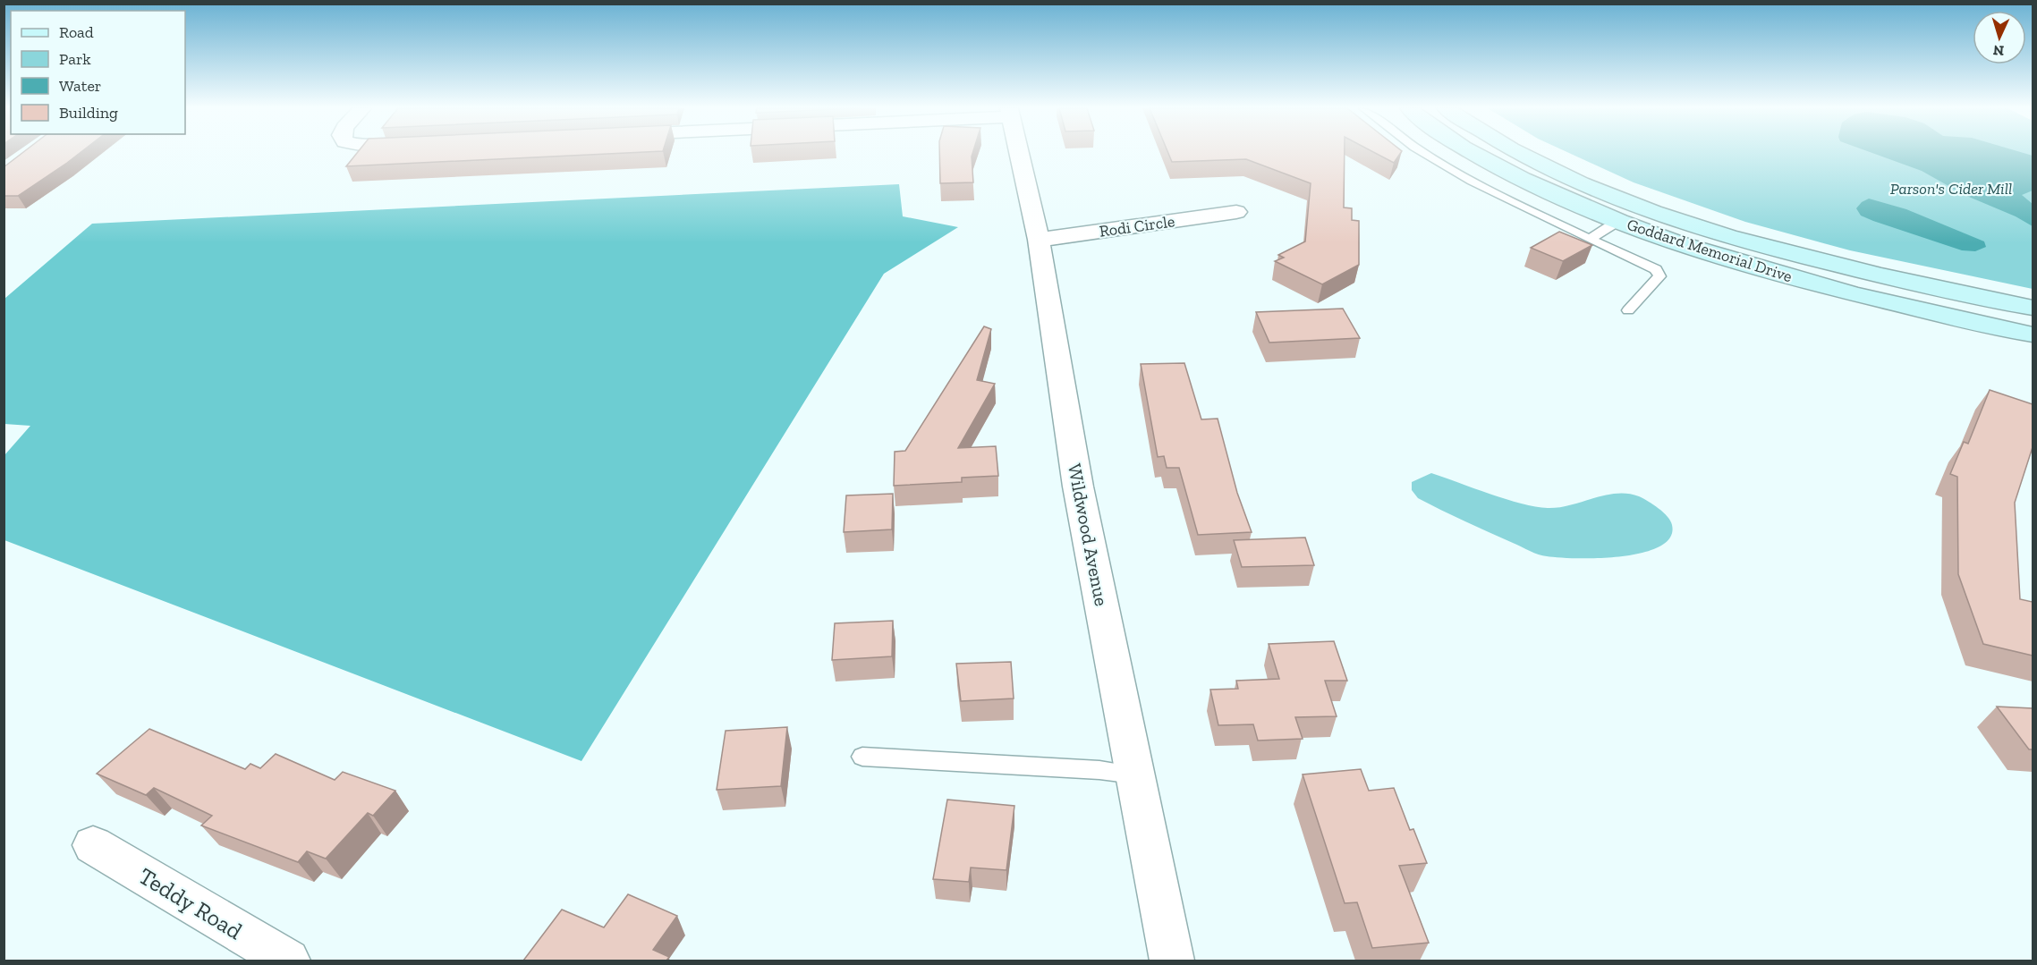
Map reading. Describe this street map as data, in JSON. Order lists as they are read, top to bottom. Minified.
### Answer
{"streets":{"main road":["Goddard Memorial Drive"],"street":["Rodi Circle","Wildwood Avenue","Teddy Road"]},"crossings":[["Rodi Circle","Wildwood Avenue"]],"parks":["Parson's Cider Mill"],"legend":["Road","Park","Water","Building"],"north":"bottom"}
